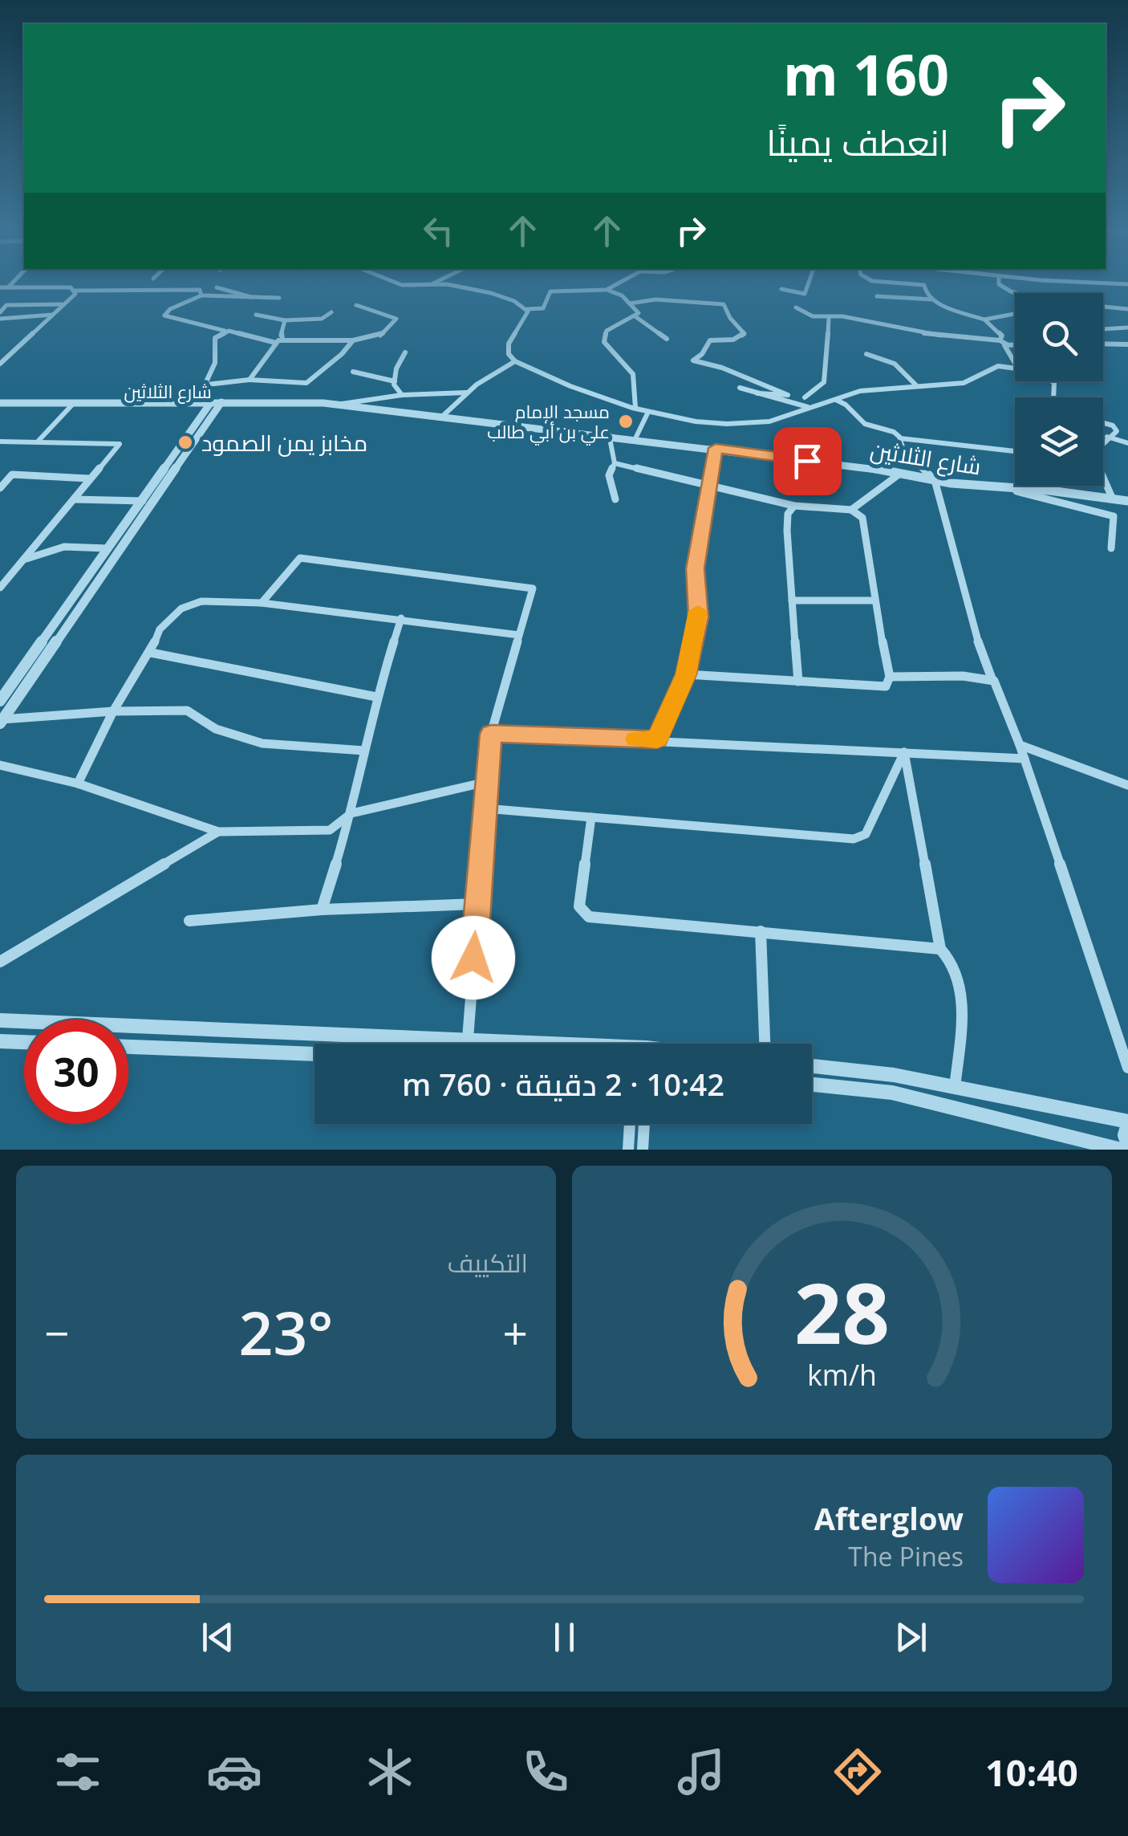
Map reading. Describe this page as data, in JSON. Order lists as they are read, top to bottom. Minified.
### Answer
{"streets":{"street":["شارع الثلاثين"]},"places":["مسجد الإمام علي بن أبي طالب","مخابز يمن الصمود"],"page":{"turn":["160 m","انعطف يمينًا"],"limit":"30","trip":"10:42 · 2 دقيقة · 760 m","tile":"التكييف","heat":["−","23°","+"],"song":["Afterglow","The Pines"],"tabs":"10:40","gauge":["28","km/h"]}}
